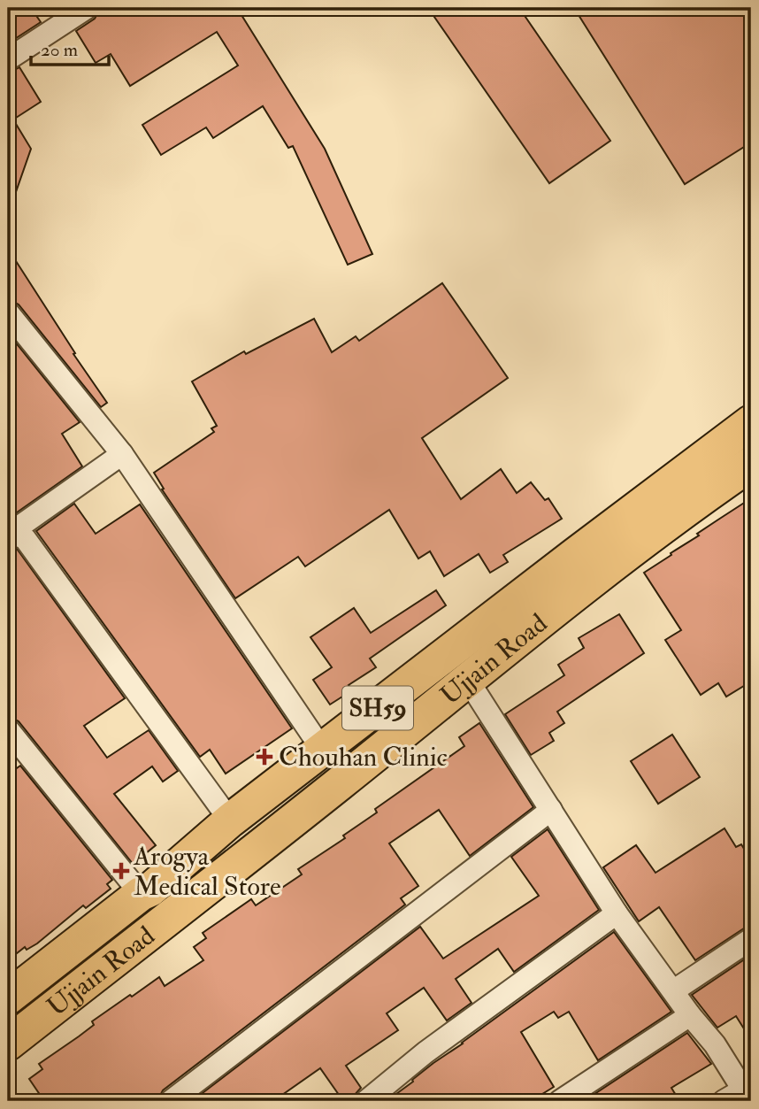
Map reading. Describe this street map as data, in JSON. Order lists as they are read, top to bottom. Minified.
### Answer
{"streets":{"main road":["Ujjain Road","SH59"]},"places":{"health":["Chouhan Clinic","Arogya Medical Store"]},"scale_bar":"20 m"}
